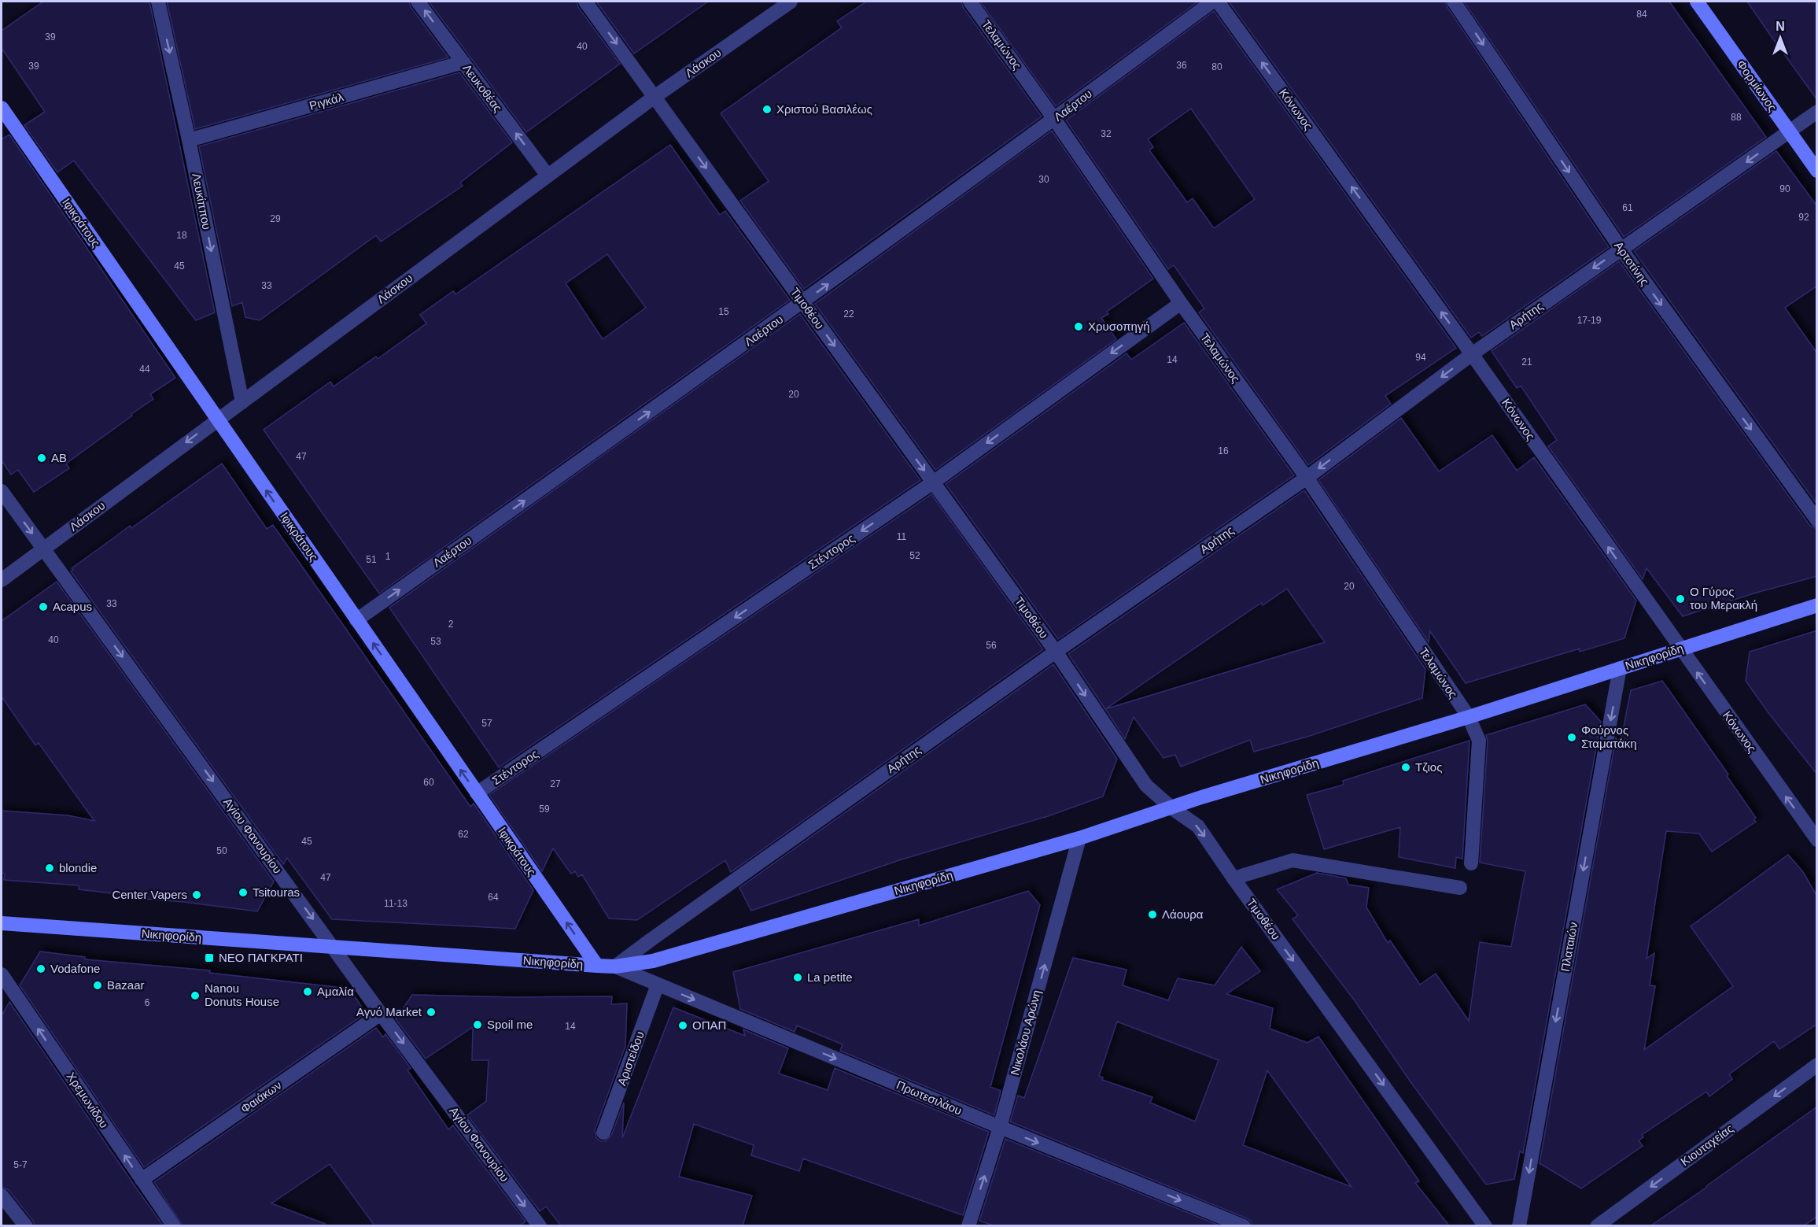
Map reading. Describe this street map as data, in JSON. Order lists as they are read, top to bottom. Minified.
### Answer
{"streets":{"street":["Τελαμώνος","Λάσκου","Φορμίωνος","Λευκοθέας","Ριγκάλ","Λαέρτου","Κόνωνος","Λευκίππου","Ιφικράτους","Αρτοτίνης","Τιμοθέου","Αρήτης","Στέντορος","Νικηφορίδη","Αγίου Φανουρίου","Πλαταιών","Νικολάου Αρώνη","Αριστείδου","Φαιάκων","Πρωτεσιλάου","Χρεμωνίδου","Κιουταχείας"]},"crossings":[["Τελαμώνος","Λαέρτου"],["Τελαμώνος","Αρήτης"],["Τελαμώνος","Στέντορος"],["Τελαμώνος","Νικηφορίδη"],["Λάσκου","Λευκοθέας"],["Λάσκου","Λευκίππου"],["Λάσκου","Ιφικράτους"],["Λάσκου","Τιμοθέου"],["Λάσκου","Αγίου Φανουρίου"],["Φορμίωνος","Αρήτης"],["Λευκοθέας","Ριγκάλ"],["Ριγκάλ","Λευκίππου"],["Λαέρτου","Ιφικράτους"],["Λαέρτου","Τιμοθέου"],["Κόνωνος","Αρήτης"],["Κόνωνος","Νικηφορίδη"],["Ιφικράτους","Στέντορος"],["Ιφικράτους","Νικηφορίδη"],["Αρτοτίνης","Αρήτης"],["Τιμοθέου","Αρήτης"],["Τιμοθέου","Στέντορος"],["Τιμοθέου","Νικηφορίδη"],["Αρήτης","Νικηφορίδη"],["Αρήτης","Πρωτεσιλάου"],["Νικηφορίδη","Αγίου Φανουρίου"],["Νικηφορίδη","Πλαταιών"],["Νικηφορίδη","Νικολάου Αρώνη"],["Νικηφορίδη","Πρωτεσιλάου"],["Αγίου Φανουρίου","Φαιάκων"],["Νικολάου Αρώνη","Πρωτεσιλάου"],["Αριστείδου","Πρωτεσιλάου"],["Φαιάκων","Χρεμωνίδου"]],"one_way":["Λευκοθέας","Λαέρτου","Κόνωνος","Λευκίππου","Ιφικράτους","Αρτοτίνης","Τιμοθέου","Αρήτης","Στέντορος","Αγίου Φανουρίου","Πλαταιών","Νικολάου Αρώνη","Πρωτεσιλάου","Χρεμωνίδου","Κιουταχείας"],"places":{"other":["Χριστού Βασιλέως","Χρυσοπηγή","ΑΒ","Ο Γύρος του Μερακλή","Acapus","Φούρνος Σταματάκη","Τζιος","blondie","Tsitouras","Center Vapers","Λάουρα","Vodafone","La petite","Bazaar","Αμαλία","Nanou Donuts House","Αγνό Market","Spoil me","ΟΠΑΠ"],"transit":["ΝΕΟ ΠΑΓΚΡΑΤΙ"]},"house_numbers":["84","39","40","36","39","80","88","32","30","90","61","92","29","18","45","33","15","22","17-19","94","14","21","44","20","16","47","11","52","1","51","20","33","2","40","53","56","57","60","27","59","62","45","50","47","64","11-13","6","14","5-7"],"north":"top"}
